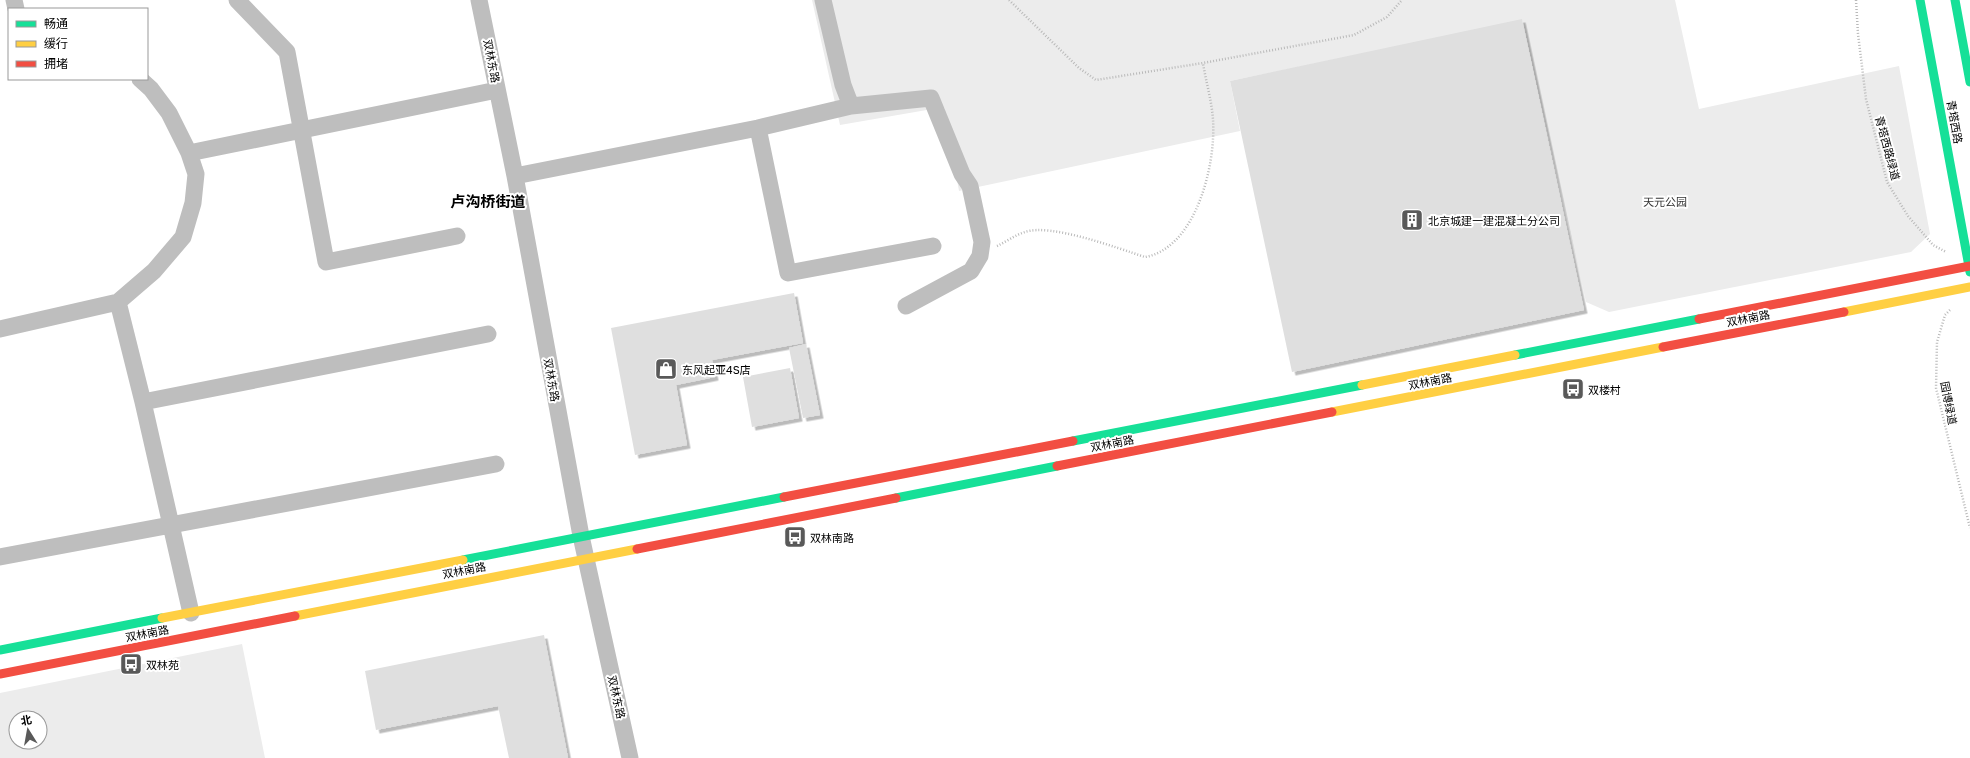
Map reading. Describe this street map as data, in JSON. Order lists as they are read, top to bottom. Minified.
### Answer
{"streets":{"street":["双林东路","青塔西路","双林南路"],"path":["青塔西路绿道","园博绿道"]},"crossings":[["双林东路","双林南路"],["青塔西路","青塔西路绿道"],["青塔西路","双林南路"],["青塔西路绿道","双林南路"]],"districts":["卢沟桥街道"],"parks":["天元公园"],"places":{"building":["北京城建一建混凝土分公司"],"shop":["东风起亚4S店"],"bus stop":["双楼村","双林南路","双林苑"]},"legend":["畅通","缓行","拥堵"],"north":"top"}
